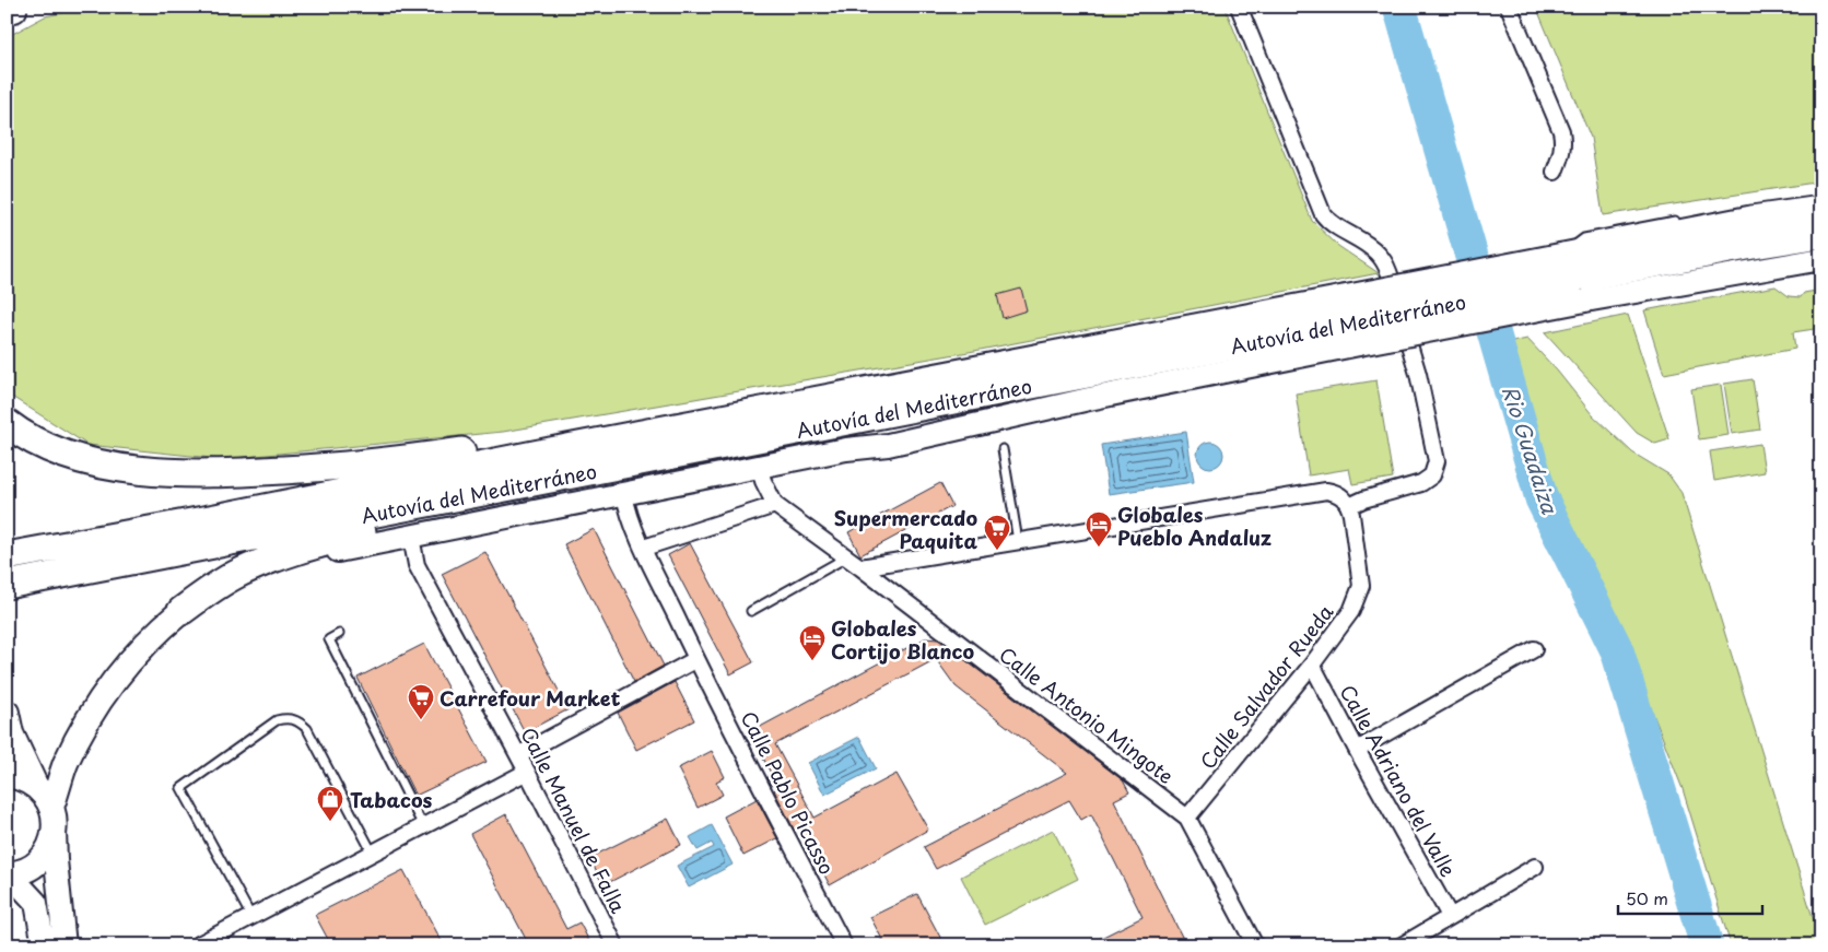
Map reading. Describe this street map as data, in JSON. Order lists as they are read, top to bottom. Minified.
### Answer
{"streets":{"highway":["Autovía del Mediterráneo"],"street":["Calle Salvador Rueda","Calle Antonio Mingote","Calle Adriano del Valle","Calle Pablo Picasso","Calle Manuel de Falla"]},"crossings":[["Calle Salvador Rueda","Calle Antonio Mingote"],["Calle Salvador Rueda","Calle Adriano del Valle"]],"water":["Rio Guadaiza"],"places":{"hotel":["Globales Pueblo Andaluz","Globales Cortijo Blanco"],"supermarket":["Supermercado Paquita","Carrefour Market"],"shop":["Tabacos"]},"scale_bar":"50 m"}
